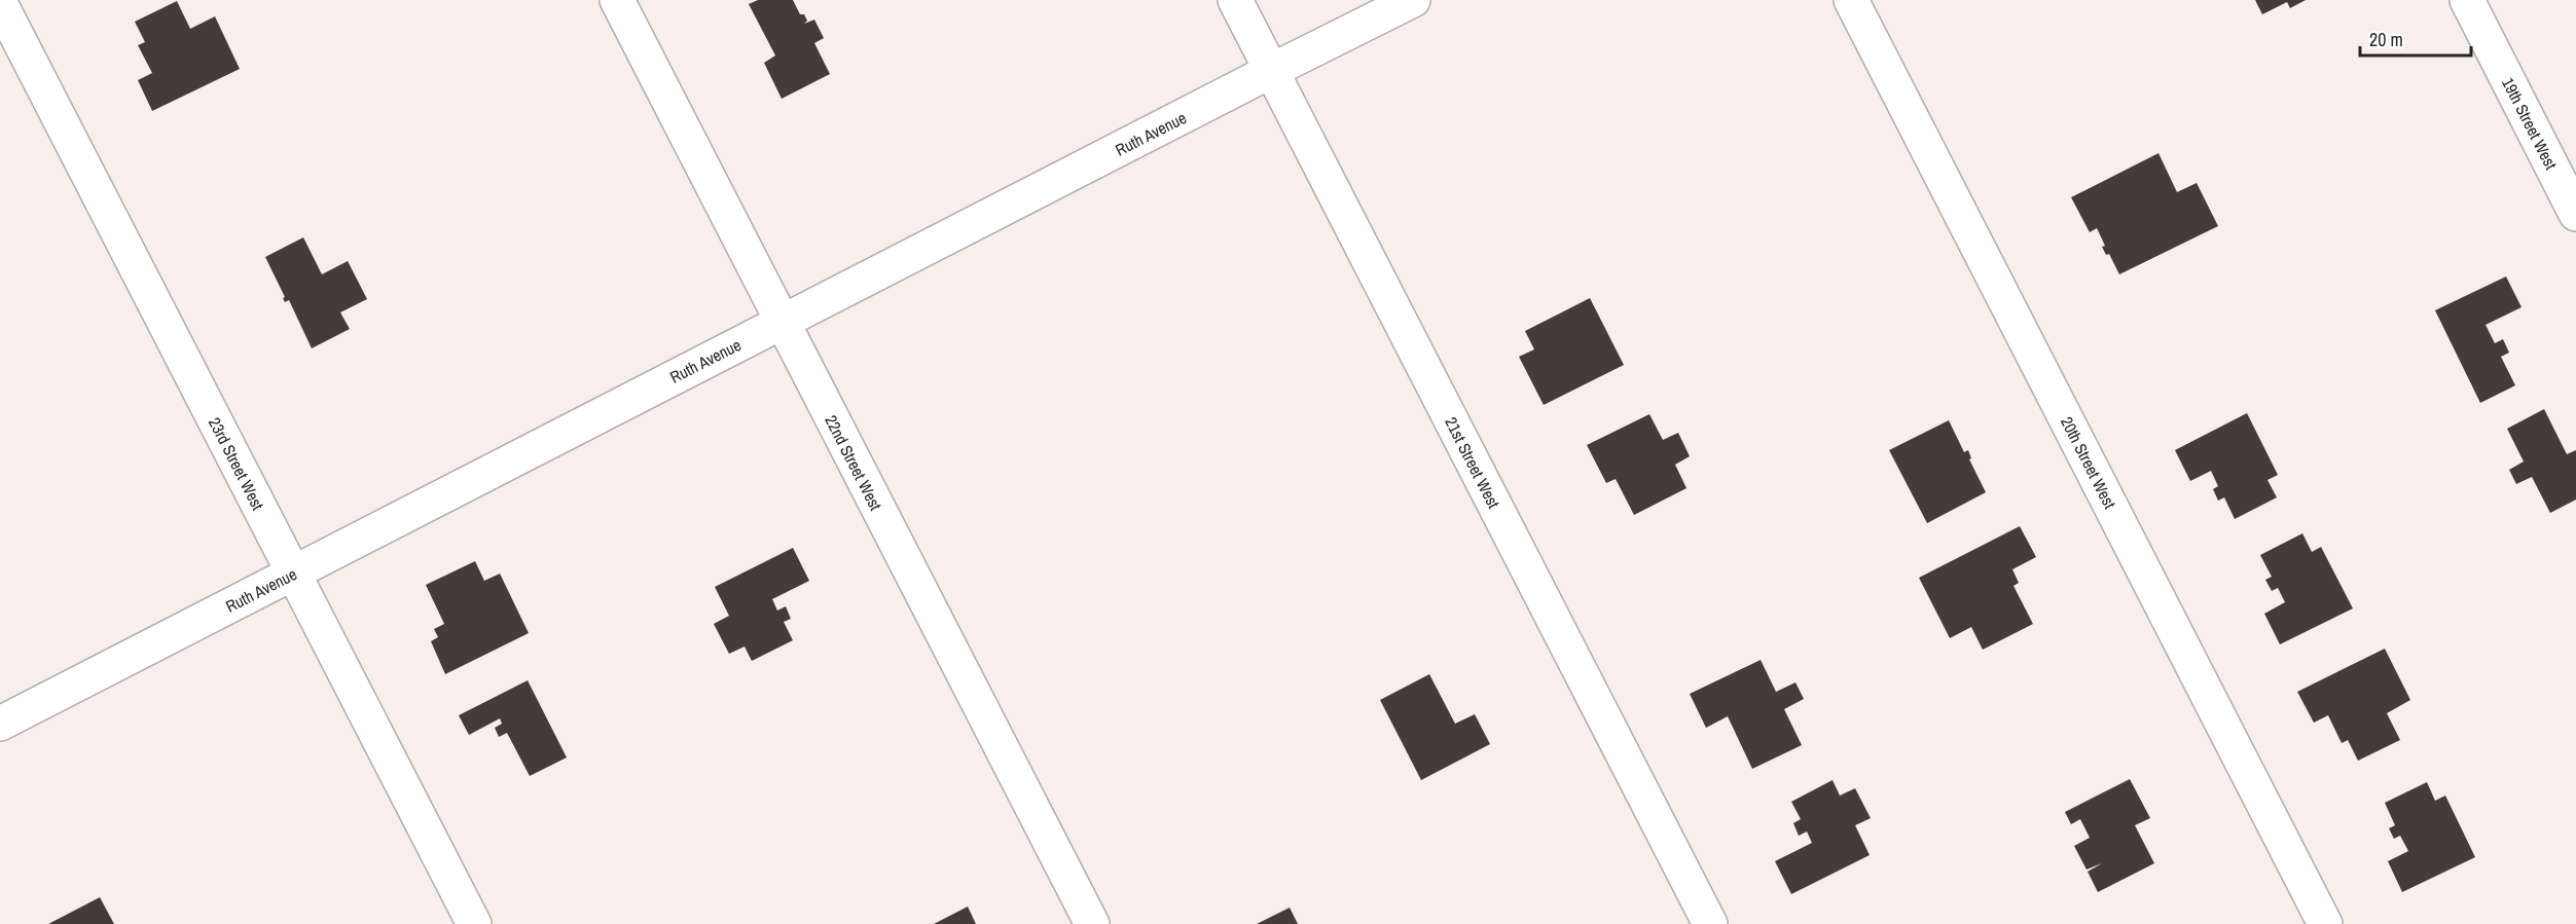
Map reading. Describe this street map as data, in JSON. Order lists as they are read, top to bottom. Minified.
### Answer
{"streets":{"street":["19th Street West","Ruth Avenue","22nd Street West","21st Street West","20th Street West","23rd Street West"]},"crossings":[["Ruth Avenue","22nd Street West"],["Ruth Avenue","21st Street West"],["Ruth Avenue","23rd Street West"]],"scale_bar":"20 m"}
